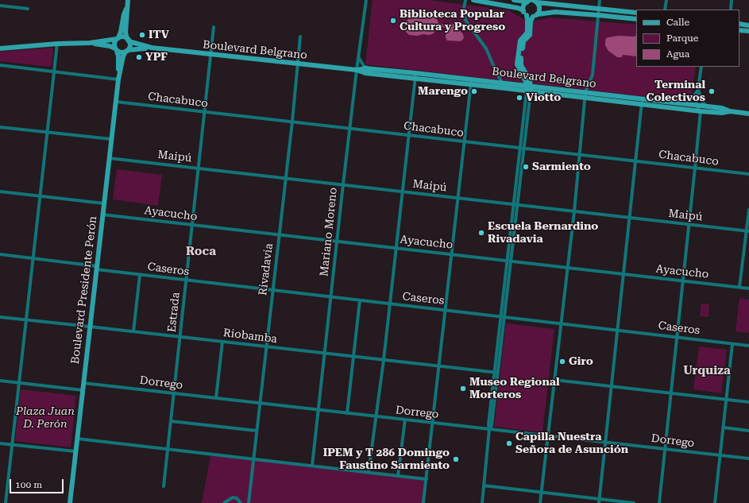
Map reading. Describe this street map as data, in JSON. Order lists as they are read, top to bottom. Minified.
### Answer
{"streets":{"street":["Boulevard Belgrano","Chacabuco","Maipú","Ayacucho","Mariano Moreno","Caseros","Rivadavia","Boulevard Presidente Perón","Estrada","Riobamba","Dorrego"]},"crossings":[["Boulevard Belgrano","Mariano Moreno"],["Boulevard Belgrano","Rivadavia"],["Boulevard Belgrano","Boulevard Presidente Perón"],["Boulevard Belgrano","Estrada"],["Chacabuco","Mariano Moreno"],["Chacabuco","Rivadavia"],["Chacabuco","Boulevard Presidente Perón"],["Chacabuco","Estrada"],["Maipú","Mariano Moreno"],["Maipú","Rivadavia"],["Maipú","Boulevard Presidente Perón"],["Maipú","Estrada"],["Ayacucho","Mariano Moreno"],["Ayacucho","Rivadavia"],["Ayacucho","Boulevard Presidente Perón"],["Ayacucho","Estrada"],["Mariano Moreno","Caseros"],["Mariano Moreno","Riobamba"],["Mariano Moreno","Dorrego"],["Caseros","Rivadavia"],["Caseros","Boulevard Presidente Perón"],["Caseros","Estrada"],["Rivadavia","Riobamba"],["Rivadavia","Dorrego"],["Boulevard Presidente Perón","Riobamba"],["Boulevard Presidente Perón","Dorrego"],["Estrada","Riobamba"],["Estrada","Dorrego"]],"districts":["Roca","Urquiza"],"parks":["Plaza Juan D. Perón"],"places":["Biblioteca Popular Cultura y Progreso","ITV","YPF","Marengo","Terminal Colectivos","Viotto","Sarmiento","Escuela Bernardino Rivadavia","Giro","Museo Regional Morteros","Capilla Nuestra Señora de Asunción","IPEM y T 286 Domingo Faustino Sarmiento"],"legend":["Calle","Parque","Agua"],"scale_bar":"100 m"}
